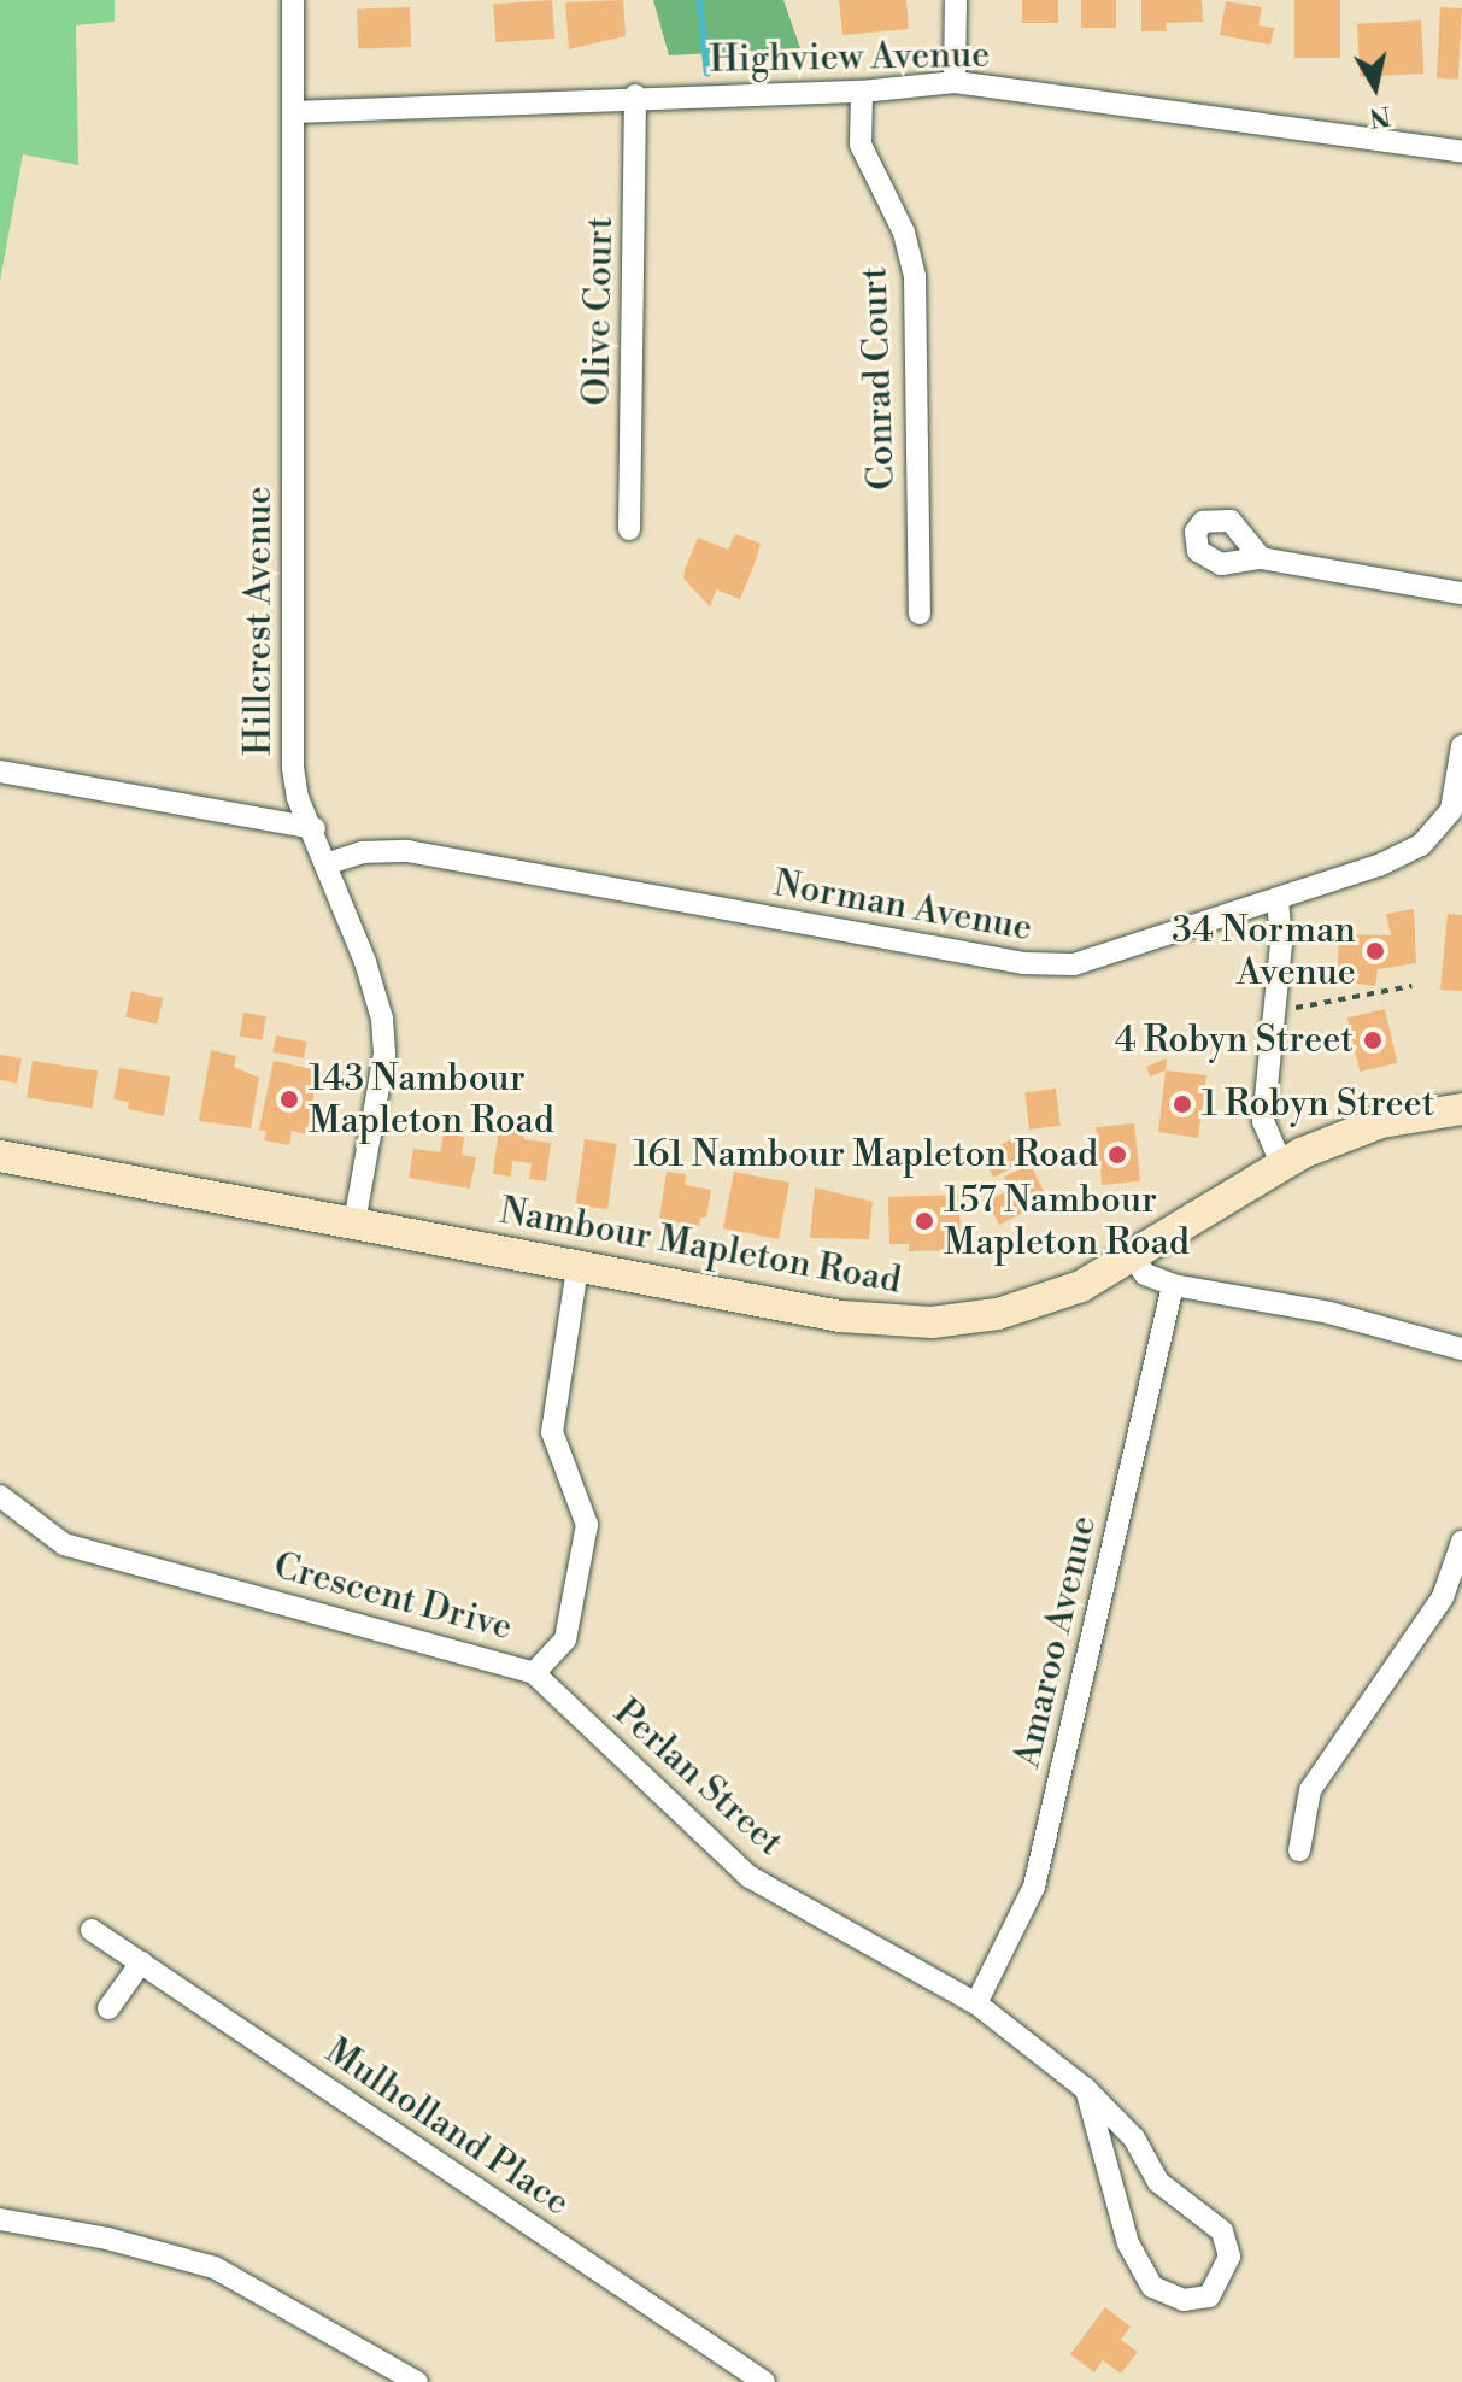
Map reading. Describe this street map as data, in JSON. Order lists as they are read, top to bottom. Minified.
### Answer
{"streets":{"main road":["Nambour Mapleton Road"],"street":["Highview Avenue","Olive Court","Conrad Court","Hillcrest Avenue","Norman Avenue","Crescent Drive","Amaroo Avenue","Perlan Street","Mulholland Place"]},"crossings":[["Highview Avenue","Olive Court"],["Highview Avenue","Conrad Court"],["Highview Avenue","Hillcrest Avenue"],["Hillcrest Avenue","Norman Avenue"],["Hillcrest Avenue","Nambour Mapleton Road"],["Nambour Mapleton Road","Crescent Drive"],["Crescent Drive","Perlan Street"],["Amaroo Avenue","Perlan Street"]],"places":["34 Norman Avenue","4 Robyn Street","143 Nambour Mapleton Road","1 Robyn Street","161 Nambour Mapleton Road","157 Nambour Mapleton Road"],"north":"bottom"}
